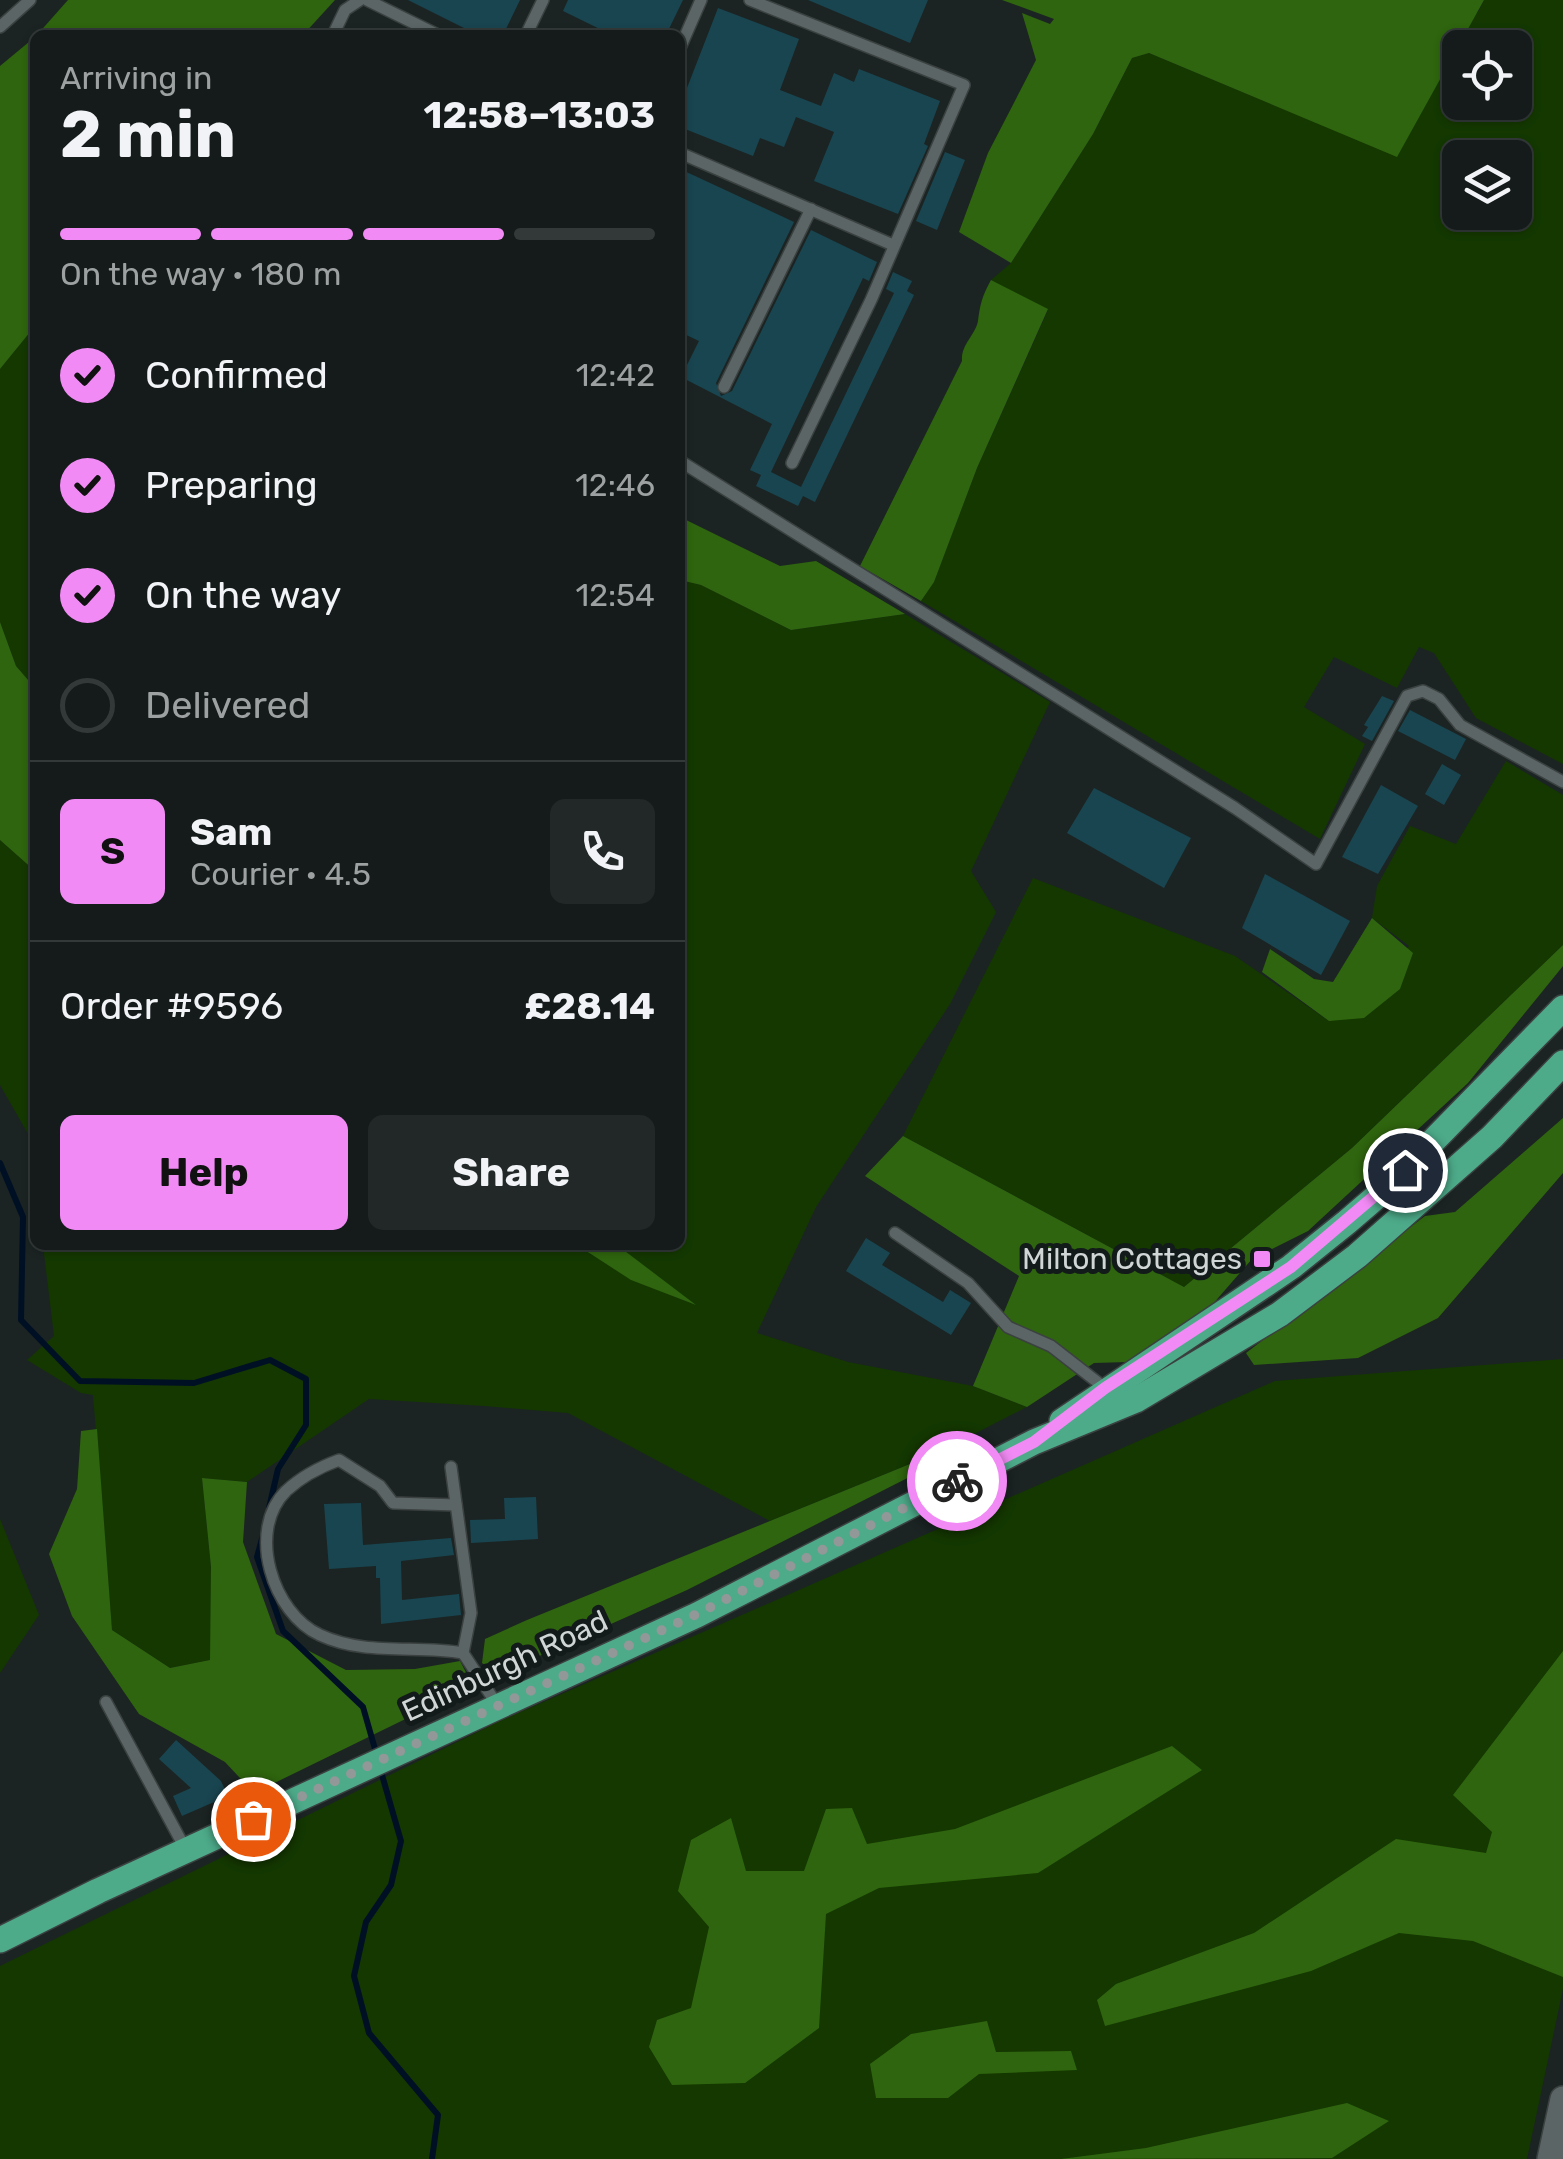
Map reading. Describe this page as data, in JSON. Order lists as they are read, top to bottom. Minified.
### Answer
{"streets":{"main road":["Edinburgh Road"]},"places":{"transit":["Milton Cottages"]},"page":{"heading":["2 min","Arriving in","12:58–13:03"],"panel":["Sam","Courier · 4.5","Order #9596","£28.14"],"bar":"On the way · 180 m","list":[["Confirmed","12:42"],["Preparing","12:46"],["On the way","12:54"],"Delivered"],"round":"S","buttons":["Help","Share"]}}
